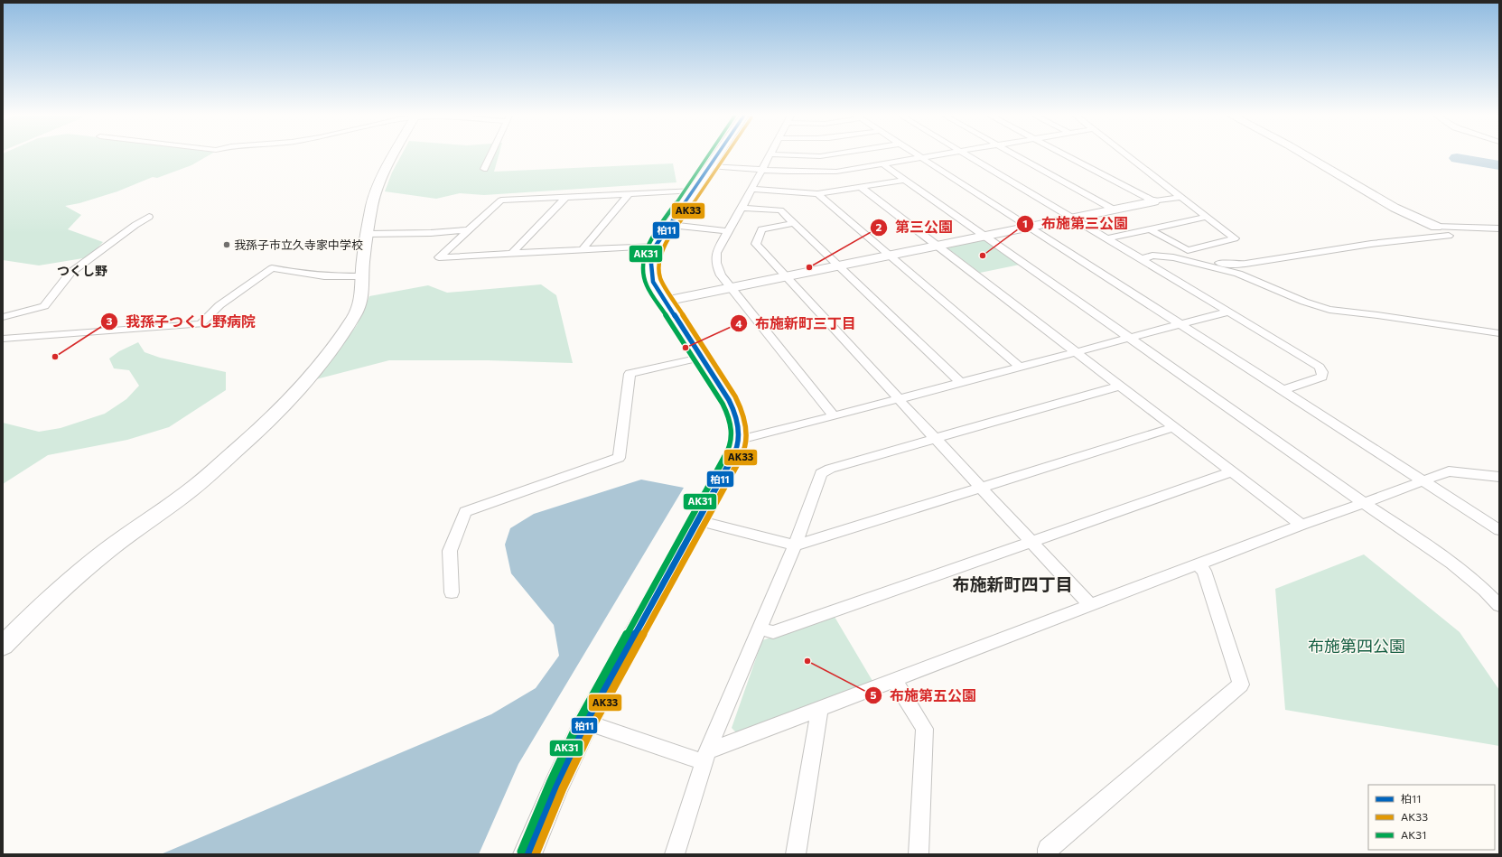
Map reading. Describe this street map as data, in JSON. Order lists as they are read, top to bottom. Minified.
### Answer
{"districts":["つくし野","布施新町四丁目"],"parks":["布施第四公園"],"places":["我孫子市立久寺家中学校","布施第三公園","第三公園","布施新町三丁目","我孫子つくし野病院","布施第五公園"],"lines":["transit line 柏11","transit line AK33","transit line AK31"],"legend":["柏11","AK33","AK31"]}
